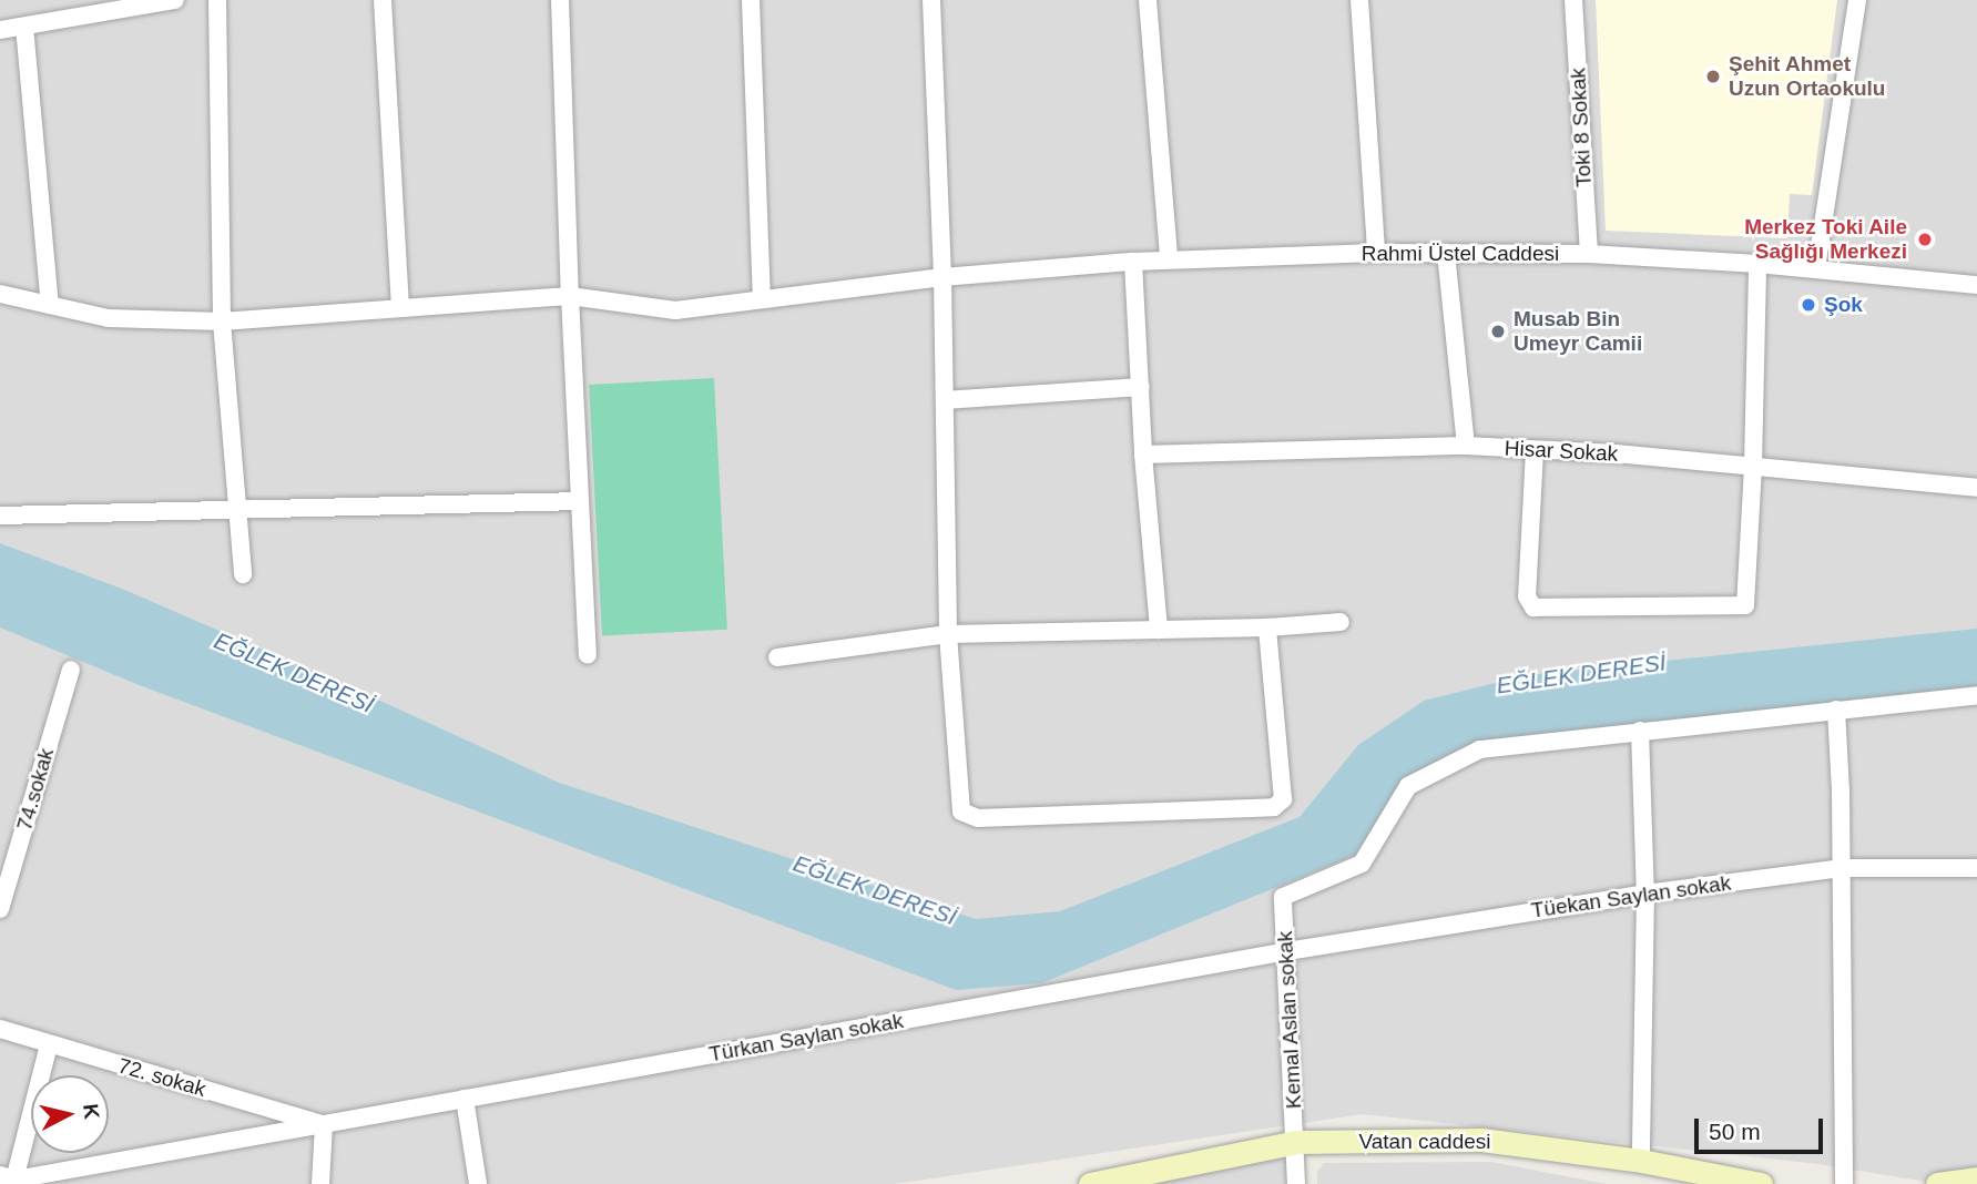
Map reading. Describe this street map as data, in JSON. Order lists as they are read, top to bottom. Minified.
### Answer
{"streets":{"street":["Toki 8 Sokak","Rahmi Üstel Caddesi","Hisar Sokak","74.sokak","Tüekan Saylan sokak","Kemal Aslan sokak","Türkan Saylan sokak","72. sokak","Vatan caddesi"]},"crossings":[["Toki 8 Sokak","Rahmi Üstel Caddesi"],["Tüekan Saylan sokak","Kemal Aslan sokak"],["Tüekan Saylan sokak","Türkan Saylan sokak"],["Kemal Aslan sokak","Türkan Saylan sokak"],["Kemal Aslan sokak","Vatan caddesi"],["Türkan Saylan sokak","72. sokak"]],"water":["EĞLEK DERESİ"],"places":["Şehit Ahmet Uzun Ortaokulu","Merkez Toki Aile Sağlığı Merkezi","Şok","Musab Bin Umeyr Camii"],"scale_bar":"50 m","north":"right"}
